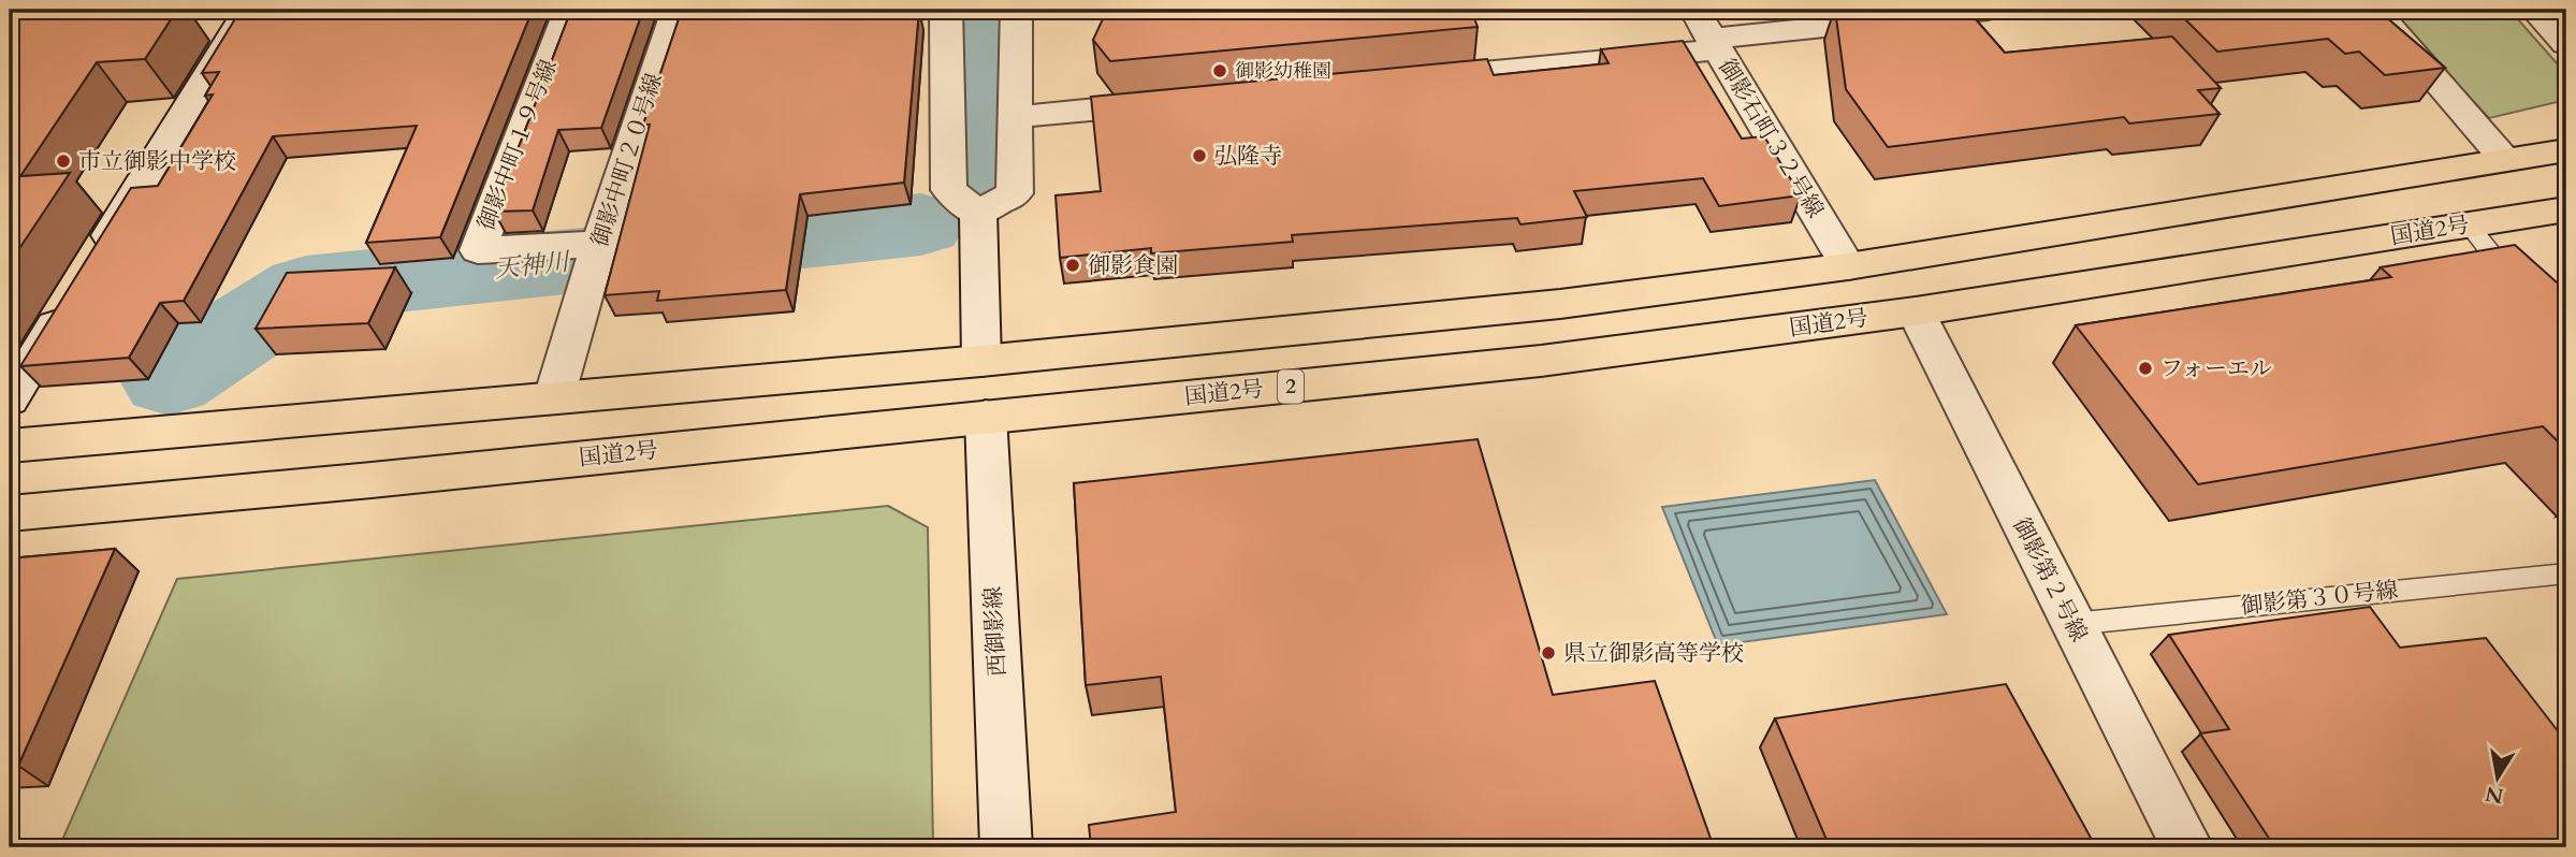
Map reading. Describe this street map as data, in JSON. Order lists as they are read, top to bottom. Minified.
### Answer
{"streets":{"highway":["国道2号","2"],"street":["御影石町３２号線","御影中町１９号線","御影中町２０号線","御影第２号線","西御影線"],"lane":["御影第３０号線"]},"crossings":[["御影中町１９号線","御影中町２０号線"],["国道2号","御影第２号線"],["国道2号","西御影線"],["御影第２号線","御影第３０号線"]],"water":["天神川"],"places":["御影幼稚園","弘隆寺","市立御影中学校","御影食園","フォーエル","県立御影高等学校"],"north":"bottom"}
